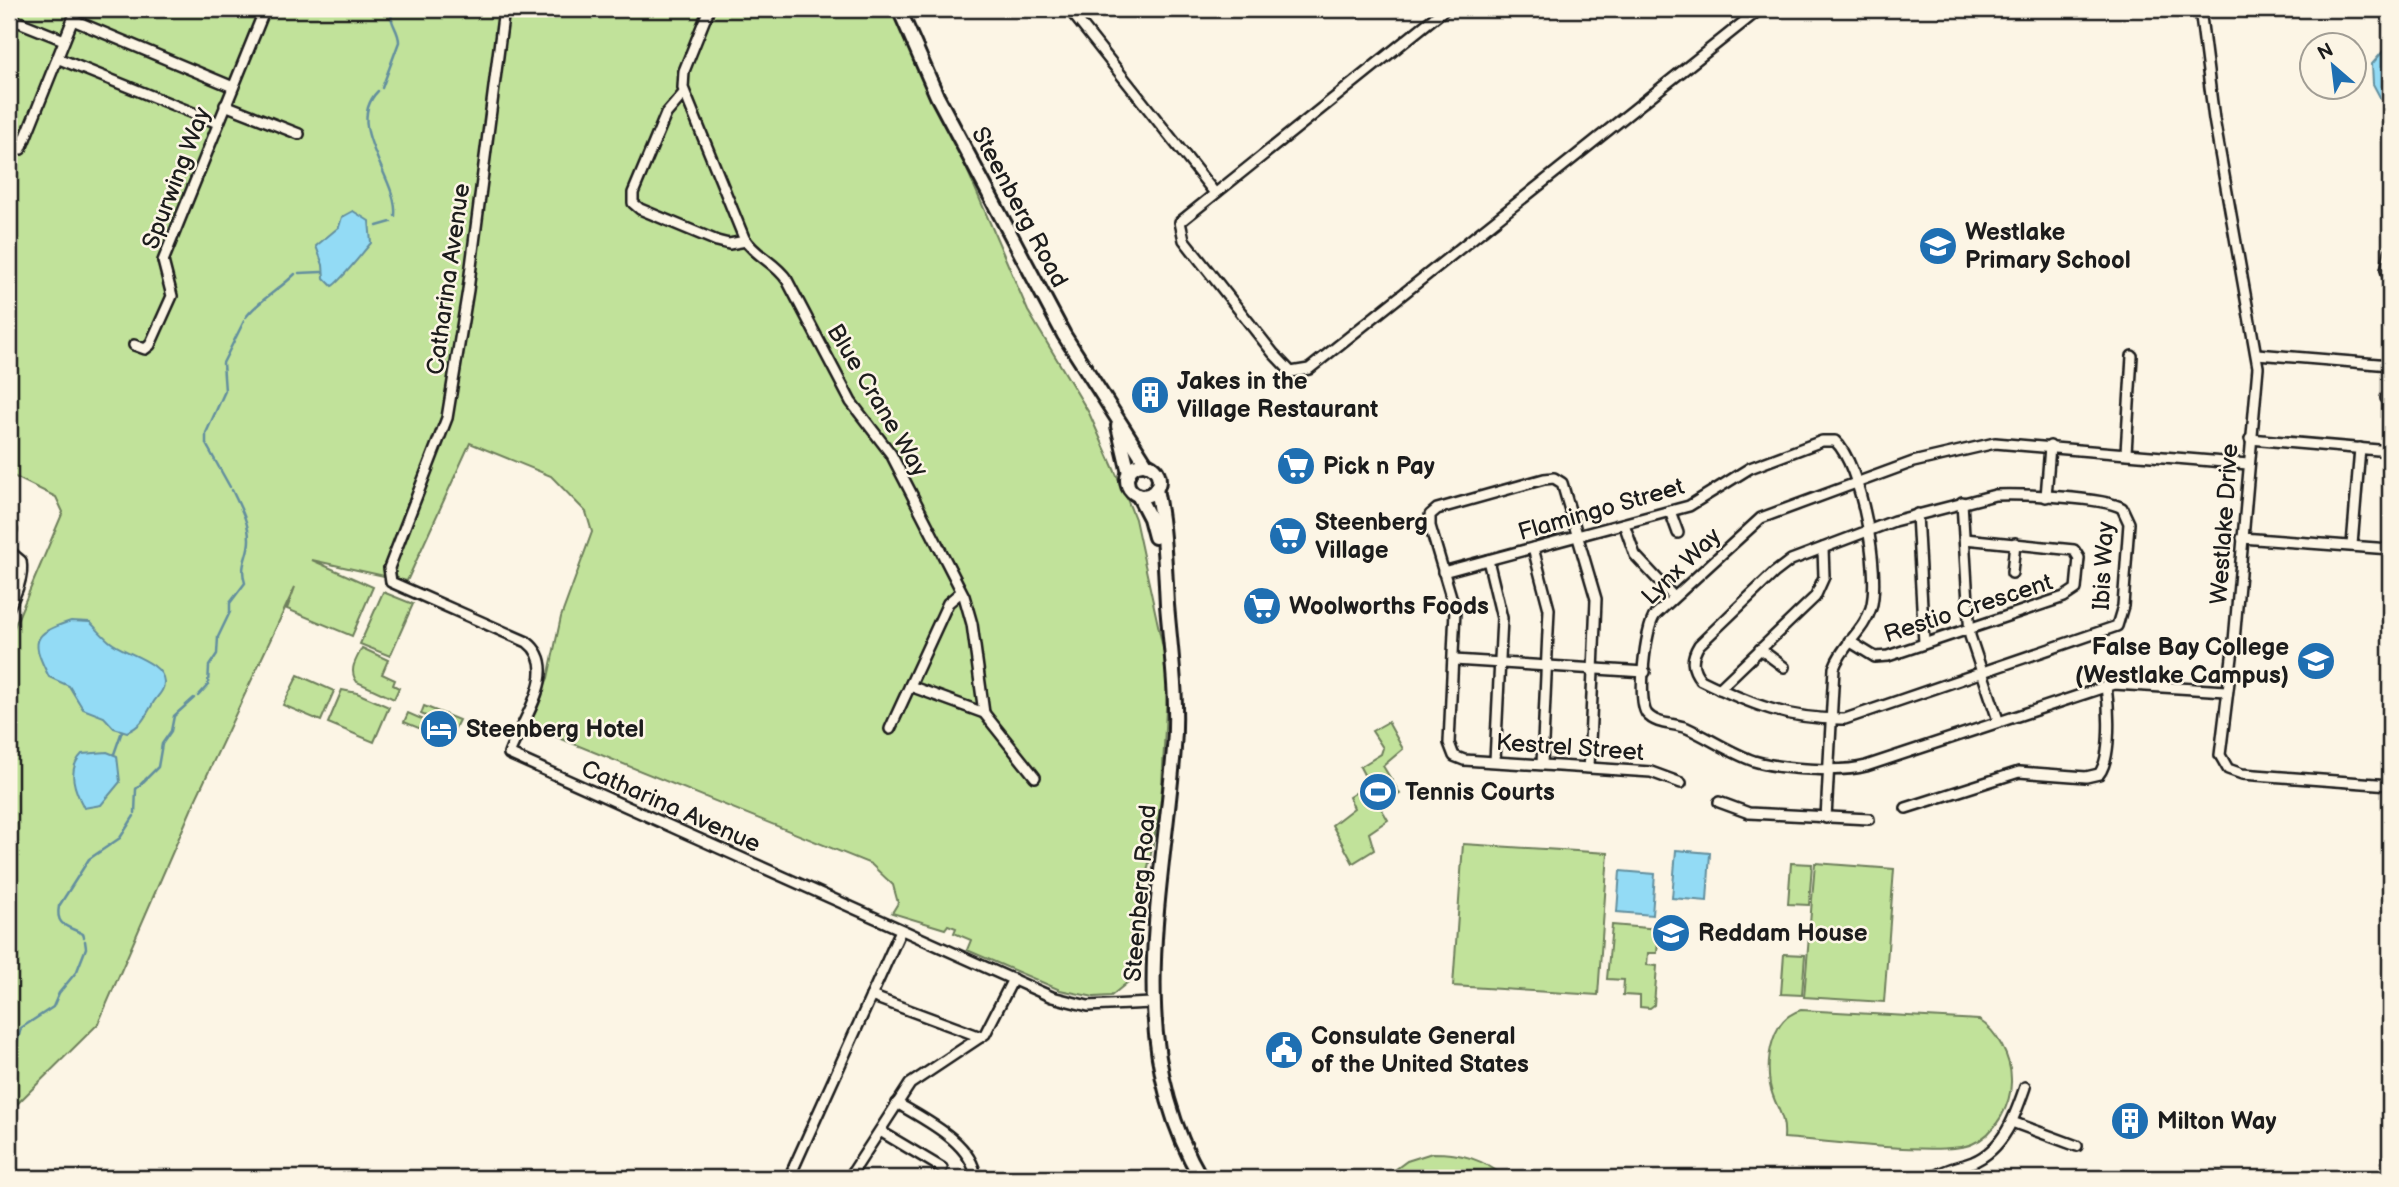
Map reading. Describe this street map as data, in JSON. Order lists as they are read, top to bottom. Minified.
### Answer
{"streets":{"main road":["Steenberg Road"],"street":["Spurwing Way","Catharina Avenue","Blue Crane Way","Flamingo Street","Westlake Drive","Lynx Way","Ibis Way","Restio Crescent","Kestrel Street"]},"crossings":[["Steenberg Road","Catharina Avenue"],["Flamingo Street","Lynx Way"],["Westlake Drive","Lynx Way"]],"places":{"school or university":["Westlake Primary School","False Bay College (Westlake Campus)","Reddam House"],"building":["Jakes in the Village Restaurant","Milton Way"],"supermarket":["Pick n Pay","Steenberg Village","Woolworths Foods"],"hotel":["Steenberg Hotel"],"sports":["Tennis Courts"],"public building":["Consulate General of the United States"]},"north":"top left"}
